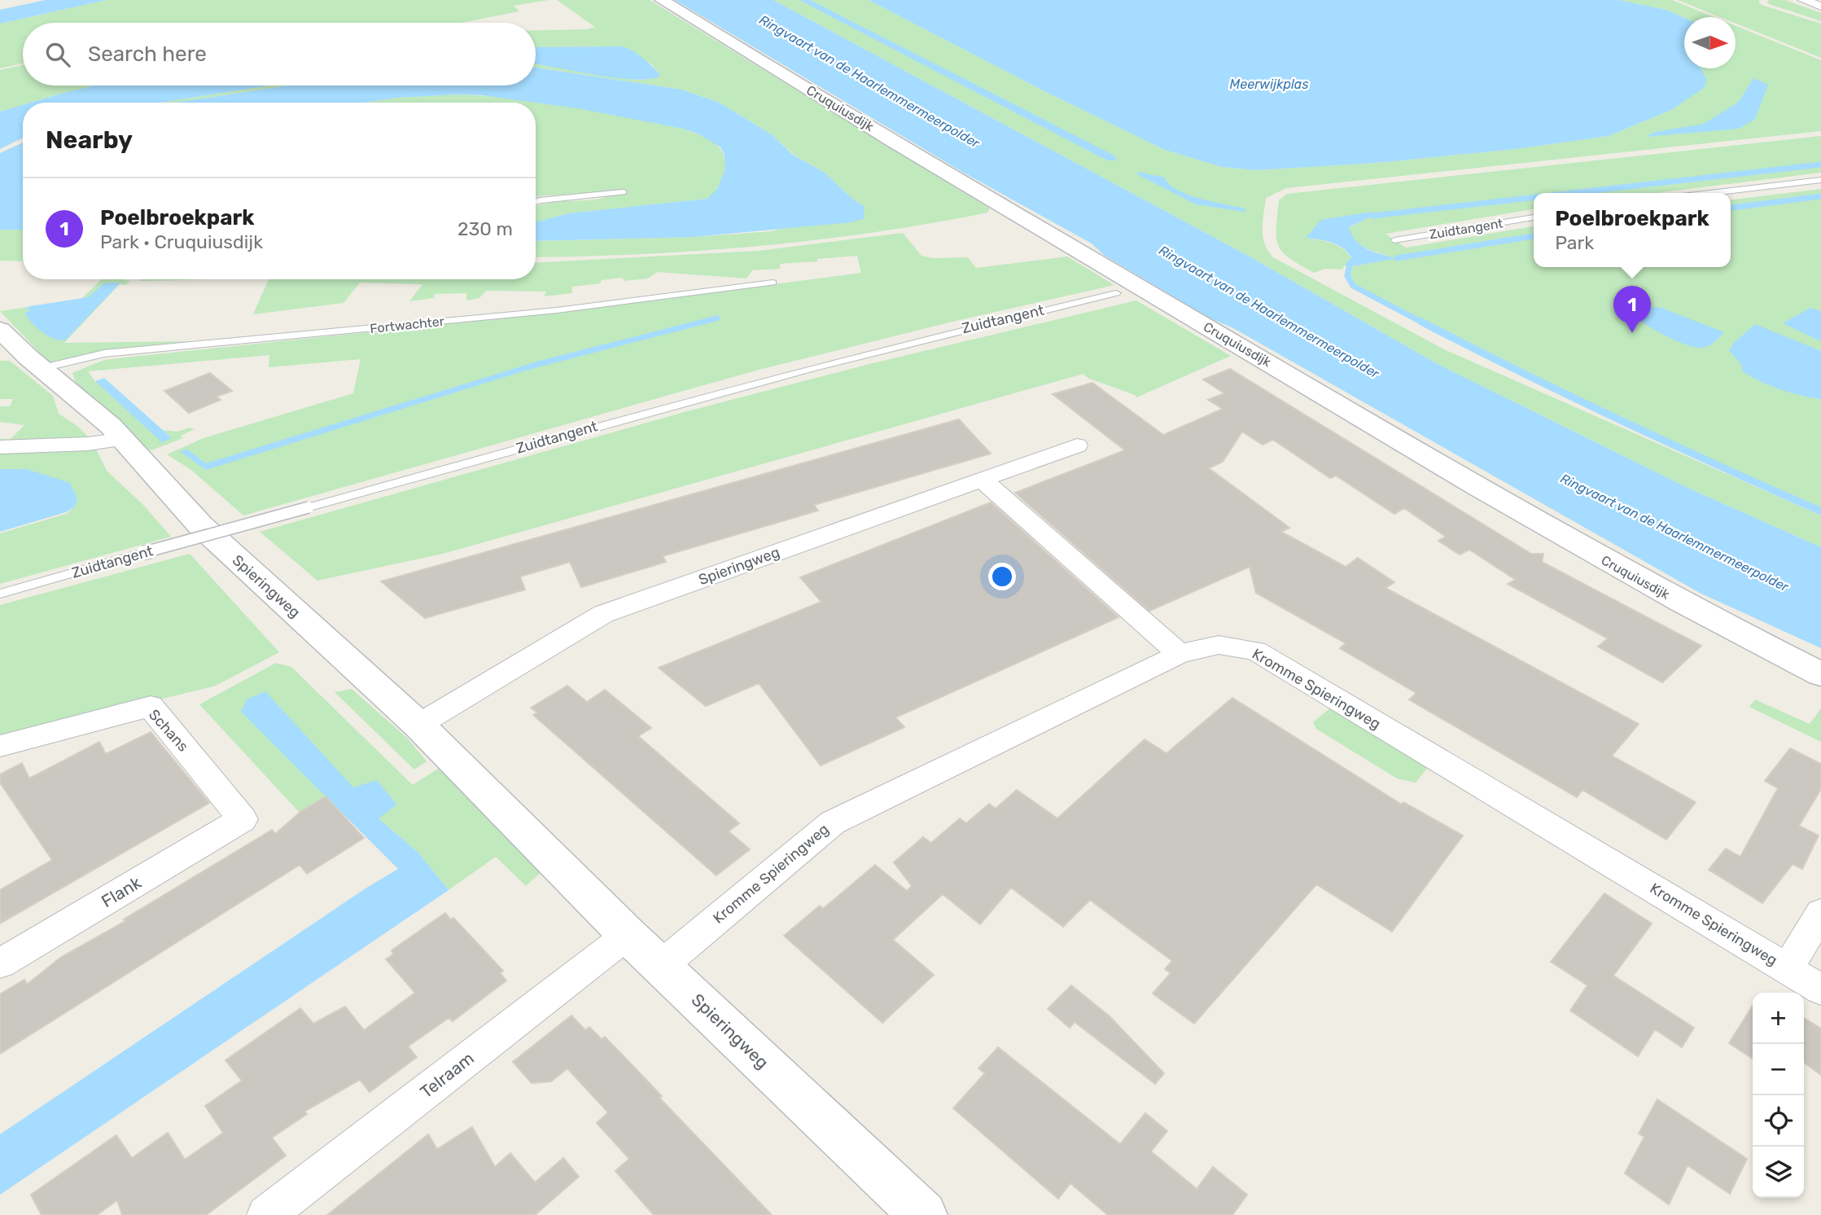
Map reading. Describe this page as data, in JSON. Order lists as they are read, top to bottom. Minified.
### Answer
{"streets":{"street":["Cruquiusdijk","Spieringweg","Kromme Spieringweg","Schans","Flank","Telraam"],"lane":["Zuidtangent","Fortwachter"]},"crossings":[["Fortwachter","Spieringweg"],["Spieringweg","Kromme Spieringweg"],["Spieringweg","Telraam"],["Schans","Flank"]],"water":["Ringvaart van de Haarlemmermeerpolder","Meerwijkplas"],"north":"right","page":{"search":"Search here","heading":"Nearby","list":[{"mark":"1","name":"Poelbroekpark","note":"Park · Cruquiusdijk","value":"230 m"}],"popup":["Poelbroekpark","Park"],"pins":"1","map_buttons":["+","−"]}}
